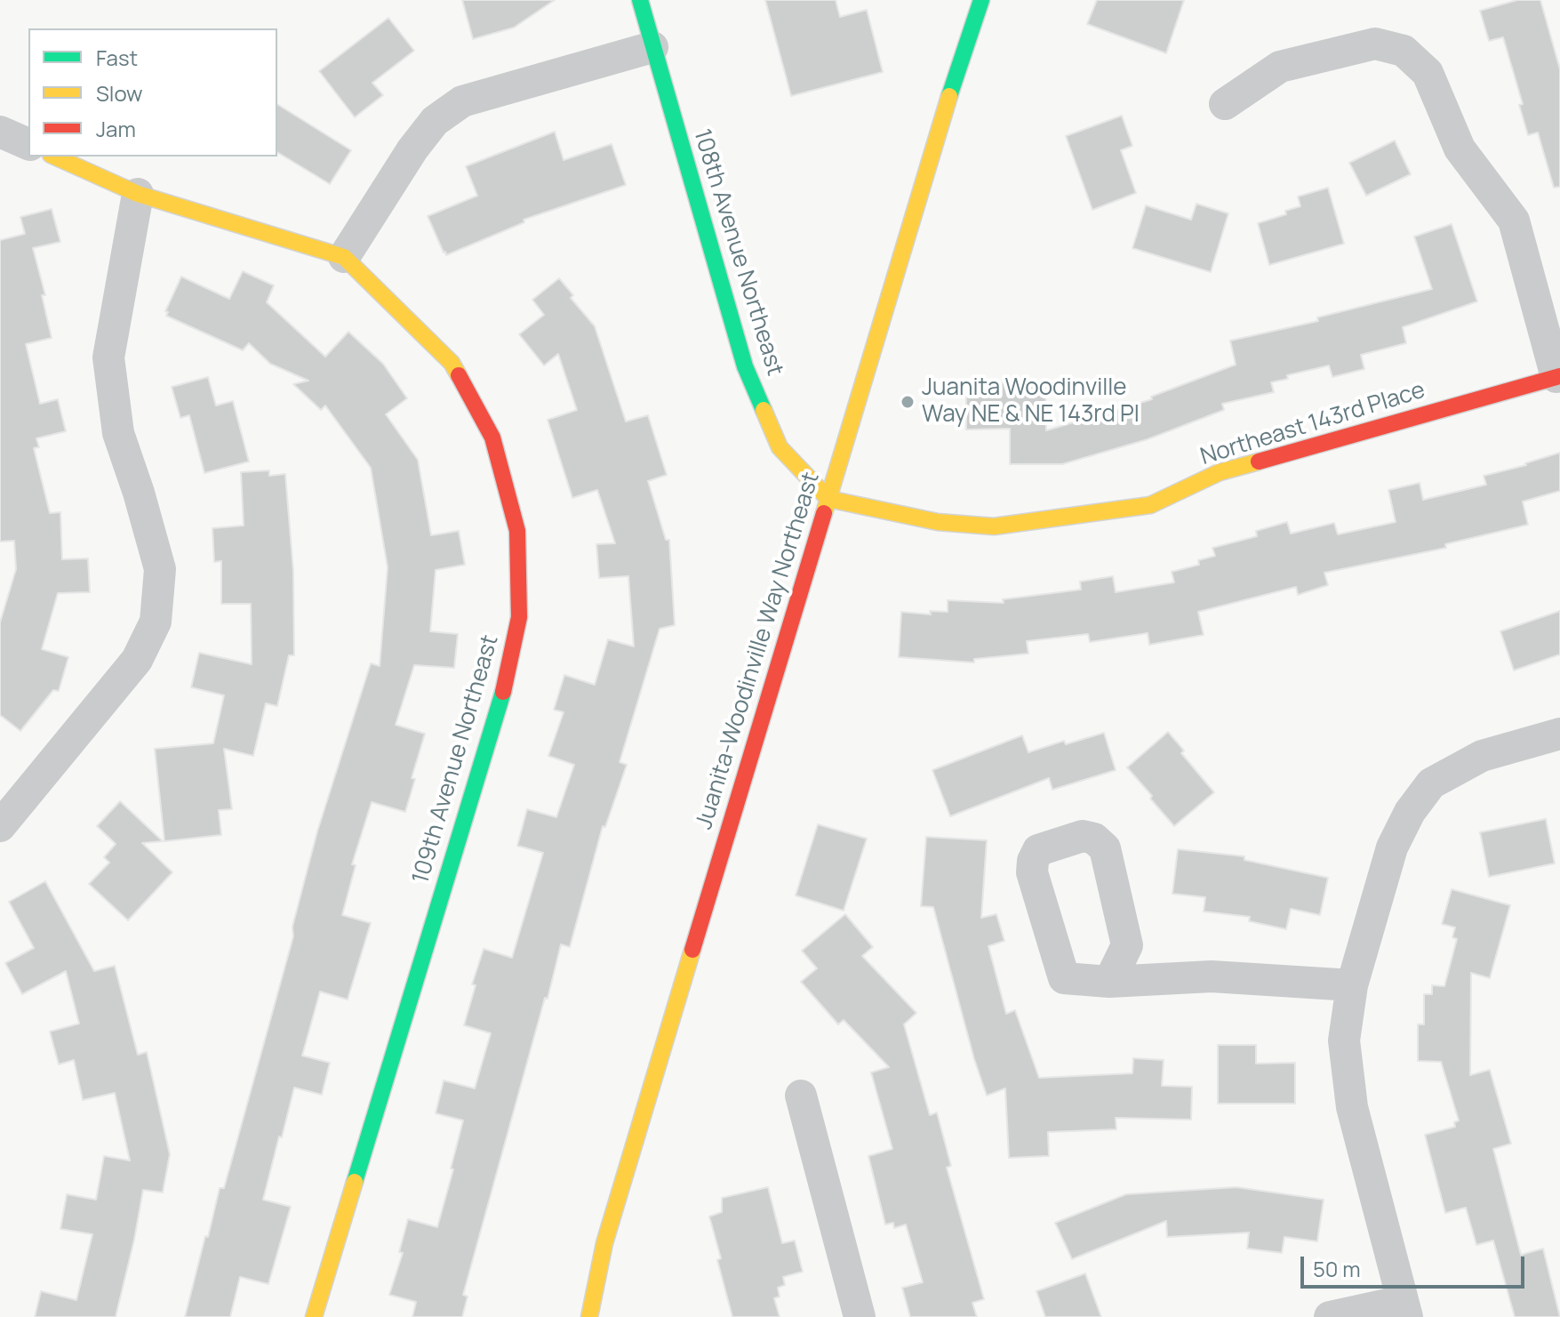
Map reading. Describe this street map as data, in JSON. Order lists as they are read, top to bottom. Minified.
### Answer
{"streets":{"street":["108th Avenue Northeast","Northeast 143rd Place","Juanita-Woodinville Way Northeast","109th Avenue Northeast"]},"crossings":[["108th Avenue Northeast","Northeast 143rd Place"],["108th Avenue Northeast","Juanita-Woodinville Way Northeast"],["Northeast 143rd Place","Juanita-Woodinville Way Northeast"]],"places":["Juanita Woodinville Way NE & NE 143rd Pl"],"legend":["Fast","Slow","Jam"],"scale_bar":"50 m"}
